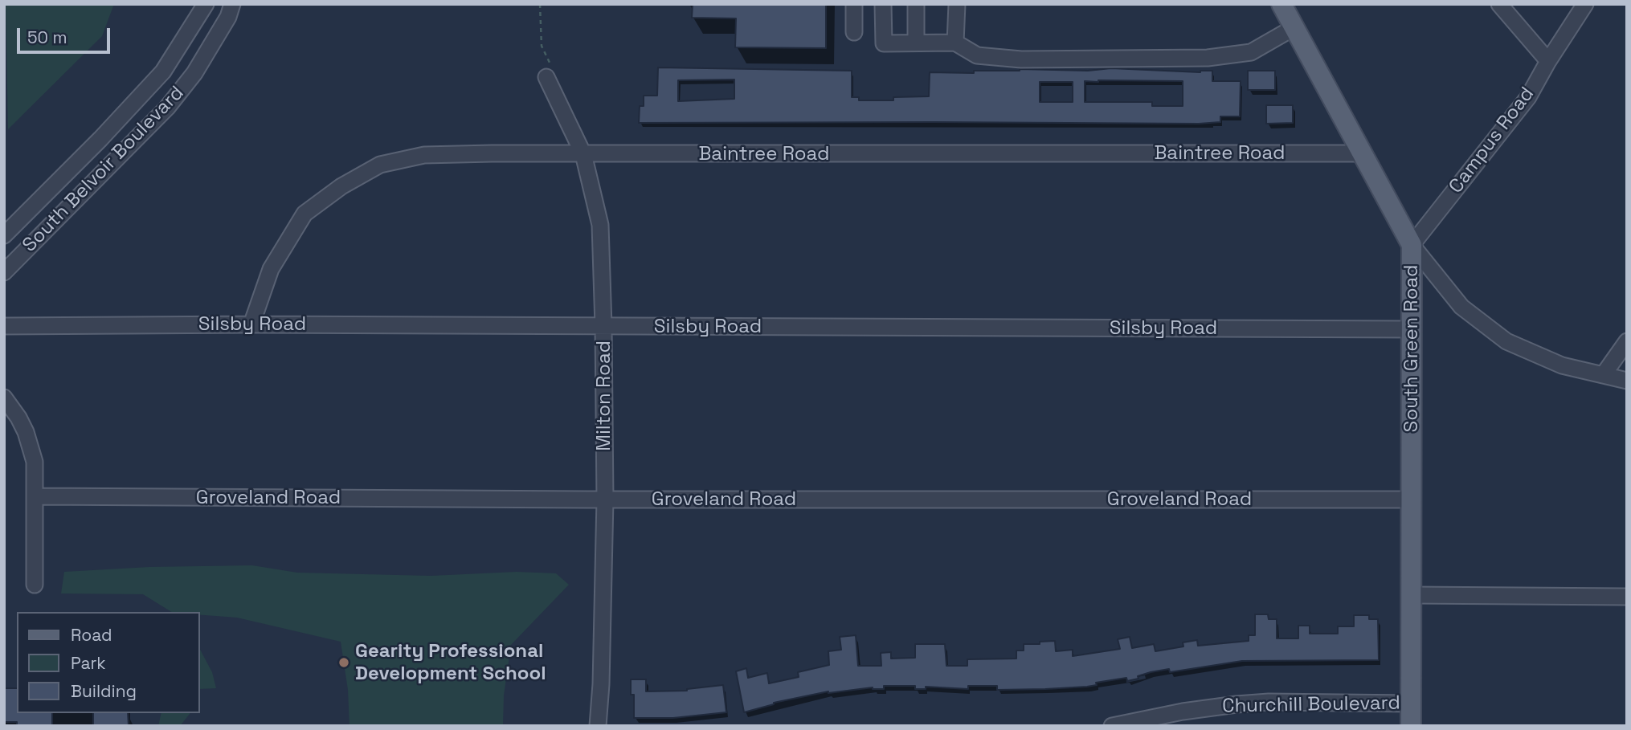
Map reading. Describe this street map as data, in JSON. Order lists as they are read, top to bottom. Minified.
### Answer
{"streets":{"main road":["South Green Road"],"street":["Campus Road","Baintree Road","South Belvoir Boulevard","Silsby Road","Milton Road","Groveland Road","Churchill Boulevard"]},"crossings":[["Campus Road","South Green Road"],["Baintree Road","Silsby Road"],["Baintree Road","South Green Road"],["Baintree Road","Milton Road"],["Silsby Road","South Green Road"],["Silsby Road","Milton Road"],["South Green Road","Groveland Road"],["South Green Road","Churchill Boulevard"],["Milton Road","Groveland Road"]],"places":["Gearity Professional Development School"],"legend":["Road","Park","Building"],"scale_bar":"50 m"}
